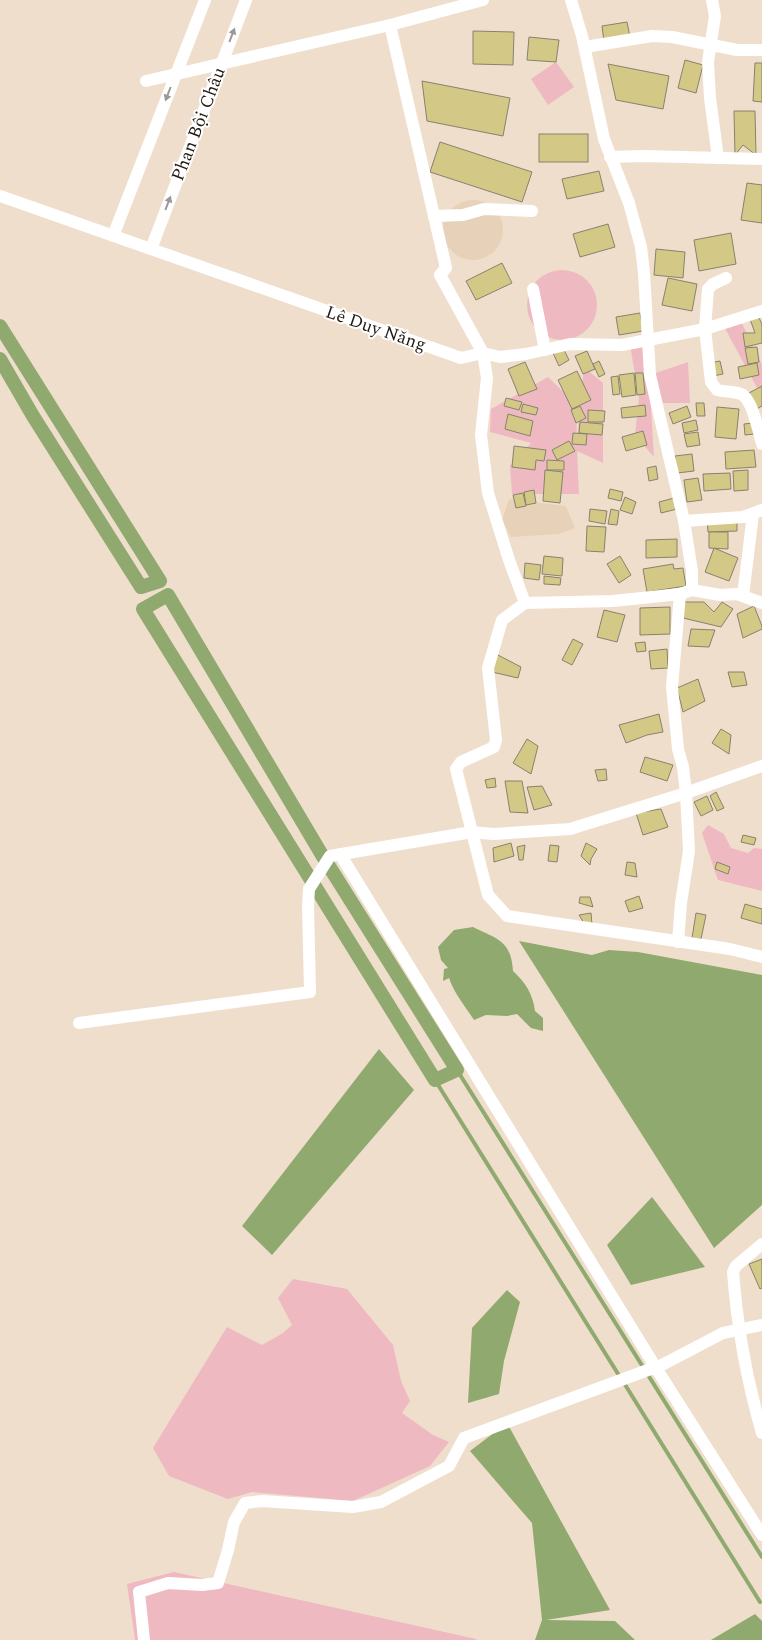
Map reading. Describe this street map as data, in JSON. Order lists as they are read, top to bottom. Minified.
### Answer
{"streets":{"street":["Phan Bội Châu","Lê Duy Năng"]},"crossings":[["Phan Bội Châu","Lê Duy Năng"]]}
